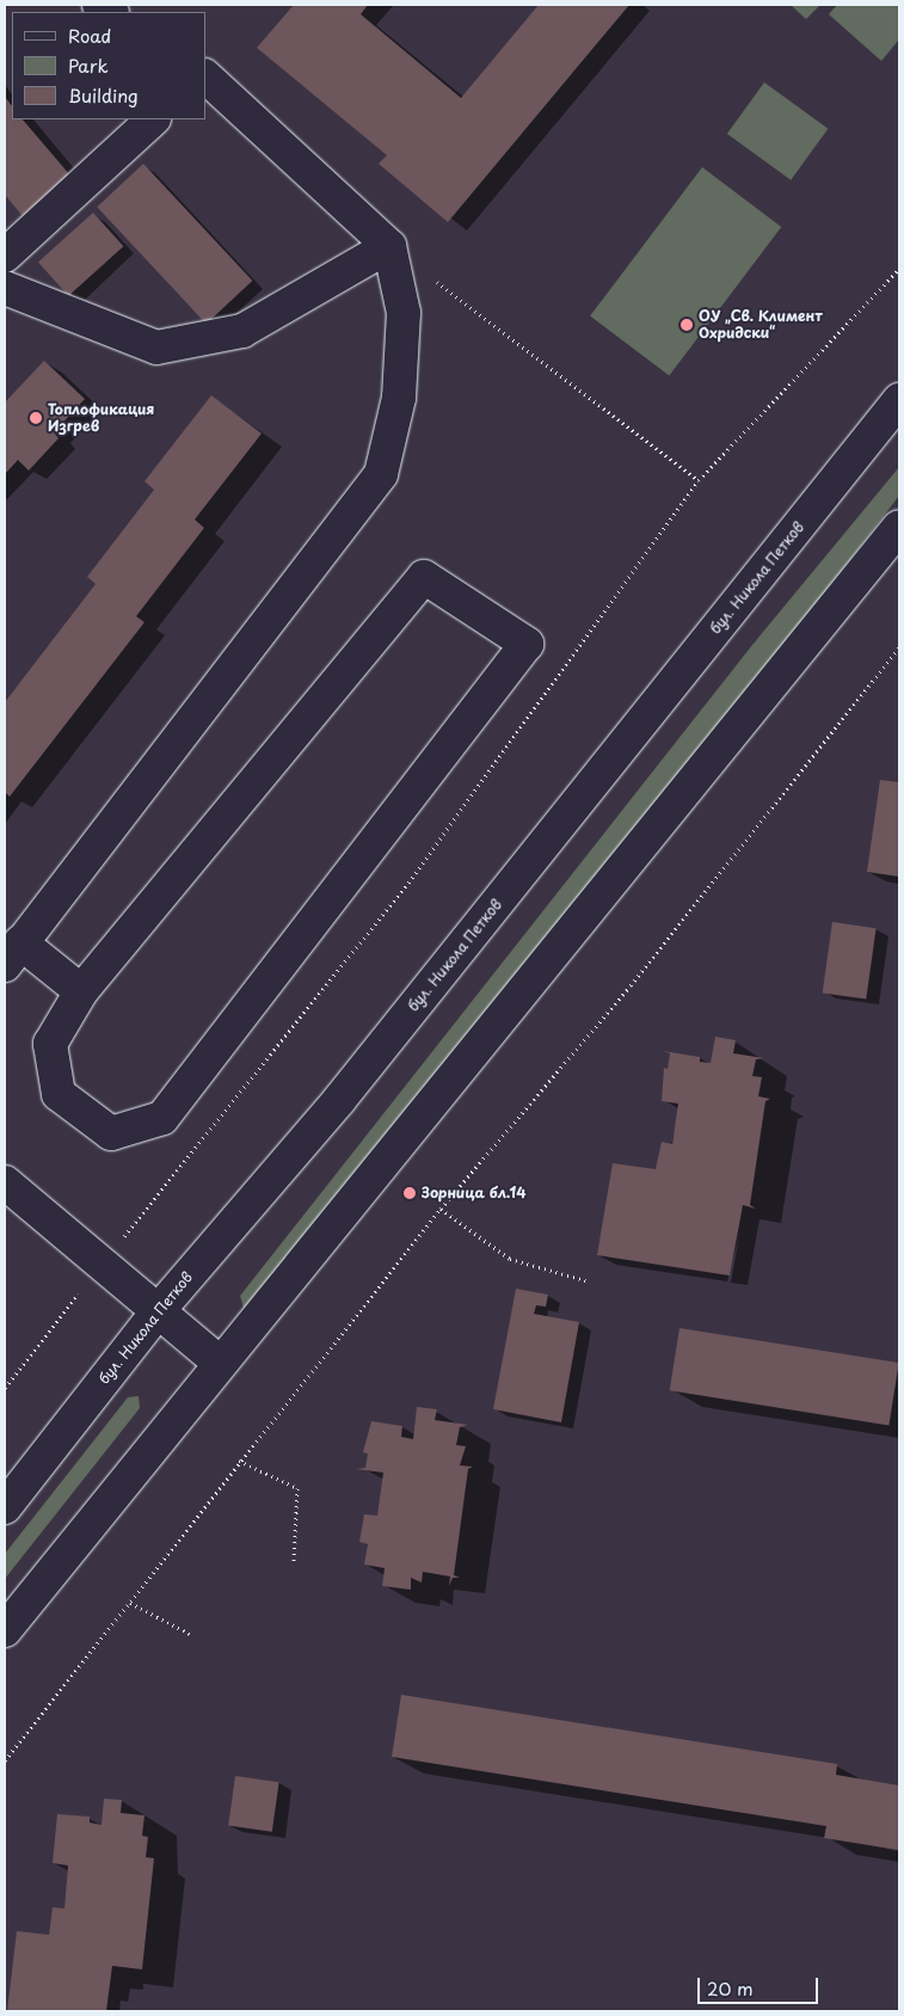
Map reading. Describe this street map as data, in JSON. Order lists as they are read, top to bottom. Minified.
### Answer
{"streets":{"main road":["бул. Никола Петков"]},"places":["ОУ „Св. Климент Охридски“","Топлофикация Изгрев","Зорница бл.14"],"legend":["Road","Park","Building"],"scale_bar":"20 m"}
